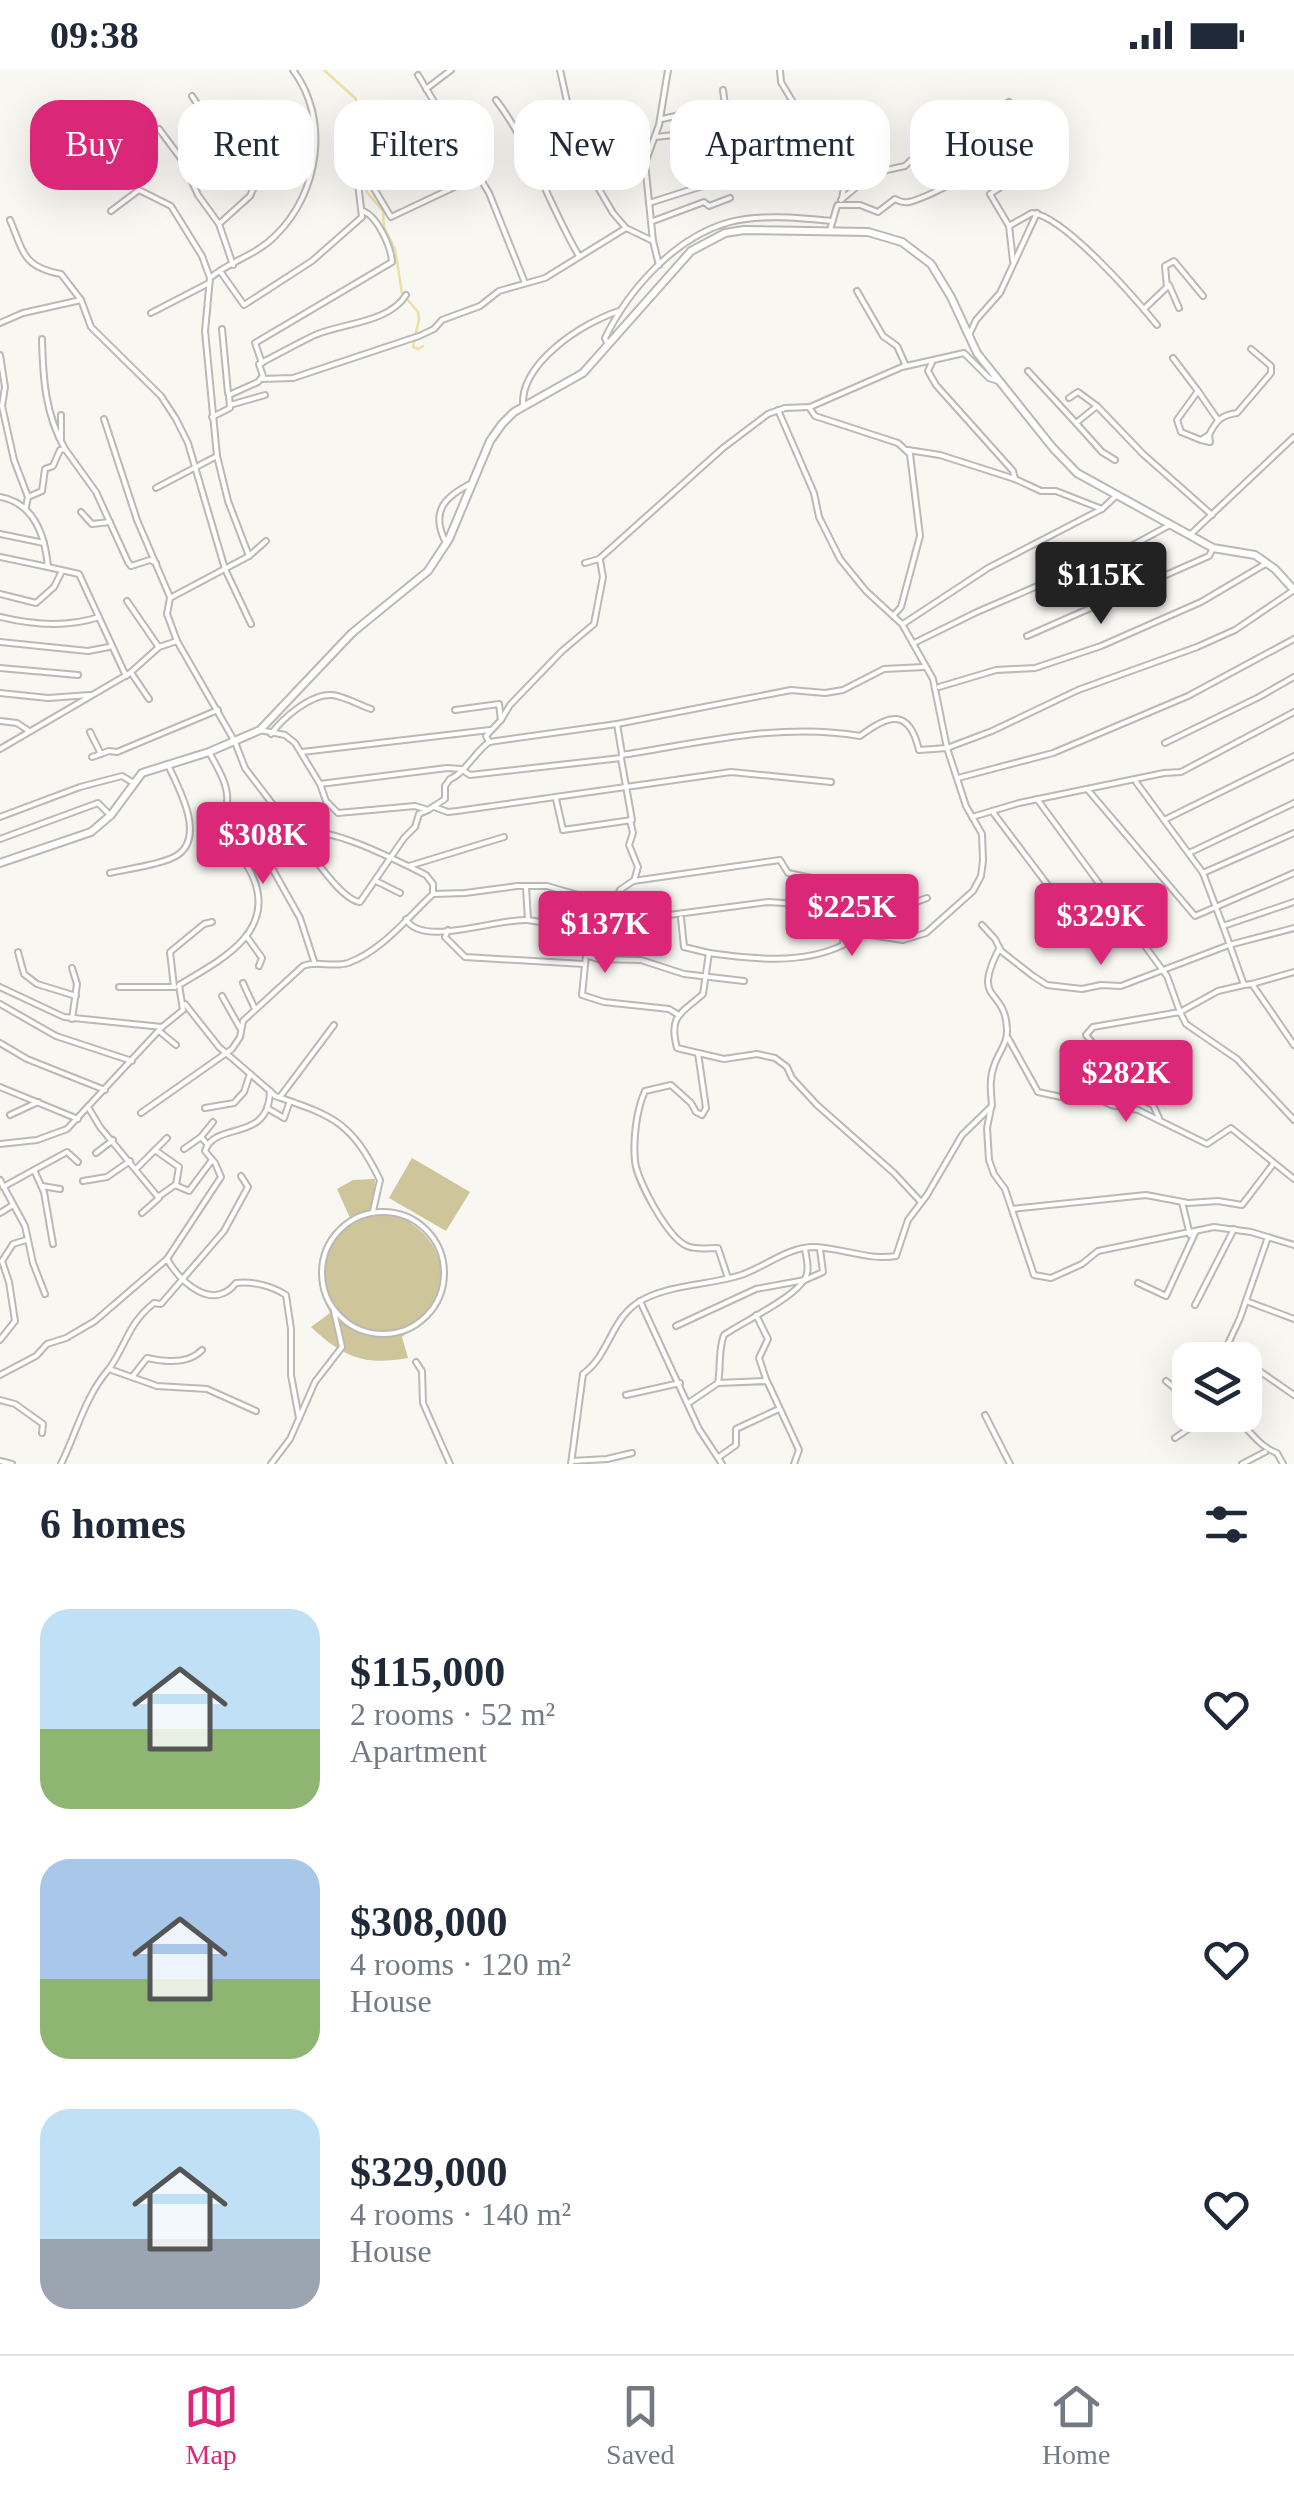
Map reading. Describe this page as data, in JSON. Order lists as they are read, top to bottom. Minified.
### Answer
{"page":{"status":"09:38","chip":["Buy","Rent","Filters","New","Apartment","House"],"price":["$115K","$308K","$225K","$329K","$137K","$282K"],"heading":"6 homes","list":[{"name":"$115,000","note":"2 rooms · 52 m² · Apartment"},{"name":"$308,000","note":"4 rooms · 120 m² · House"},{"name":"$329,000","note":"4 rooms · 140 m² · House"}],"tabs":["Map","Saved","Home"]}}
